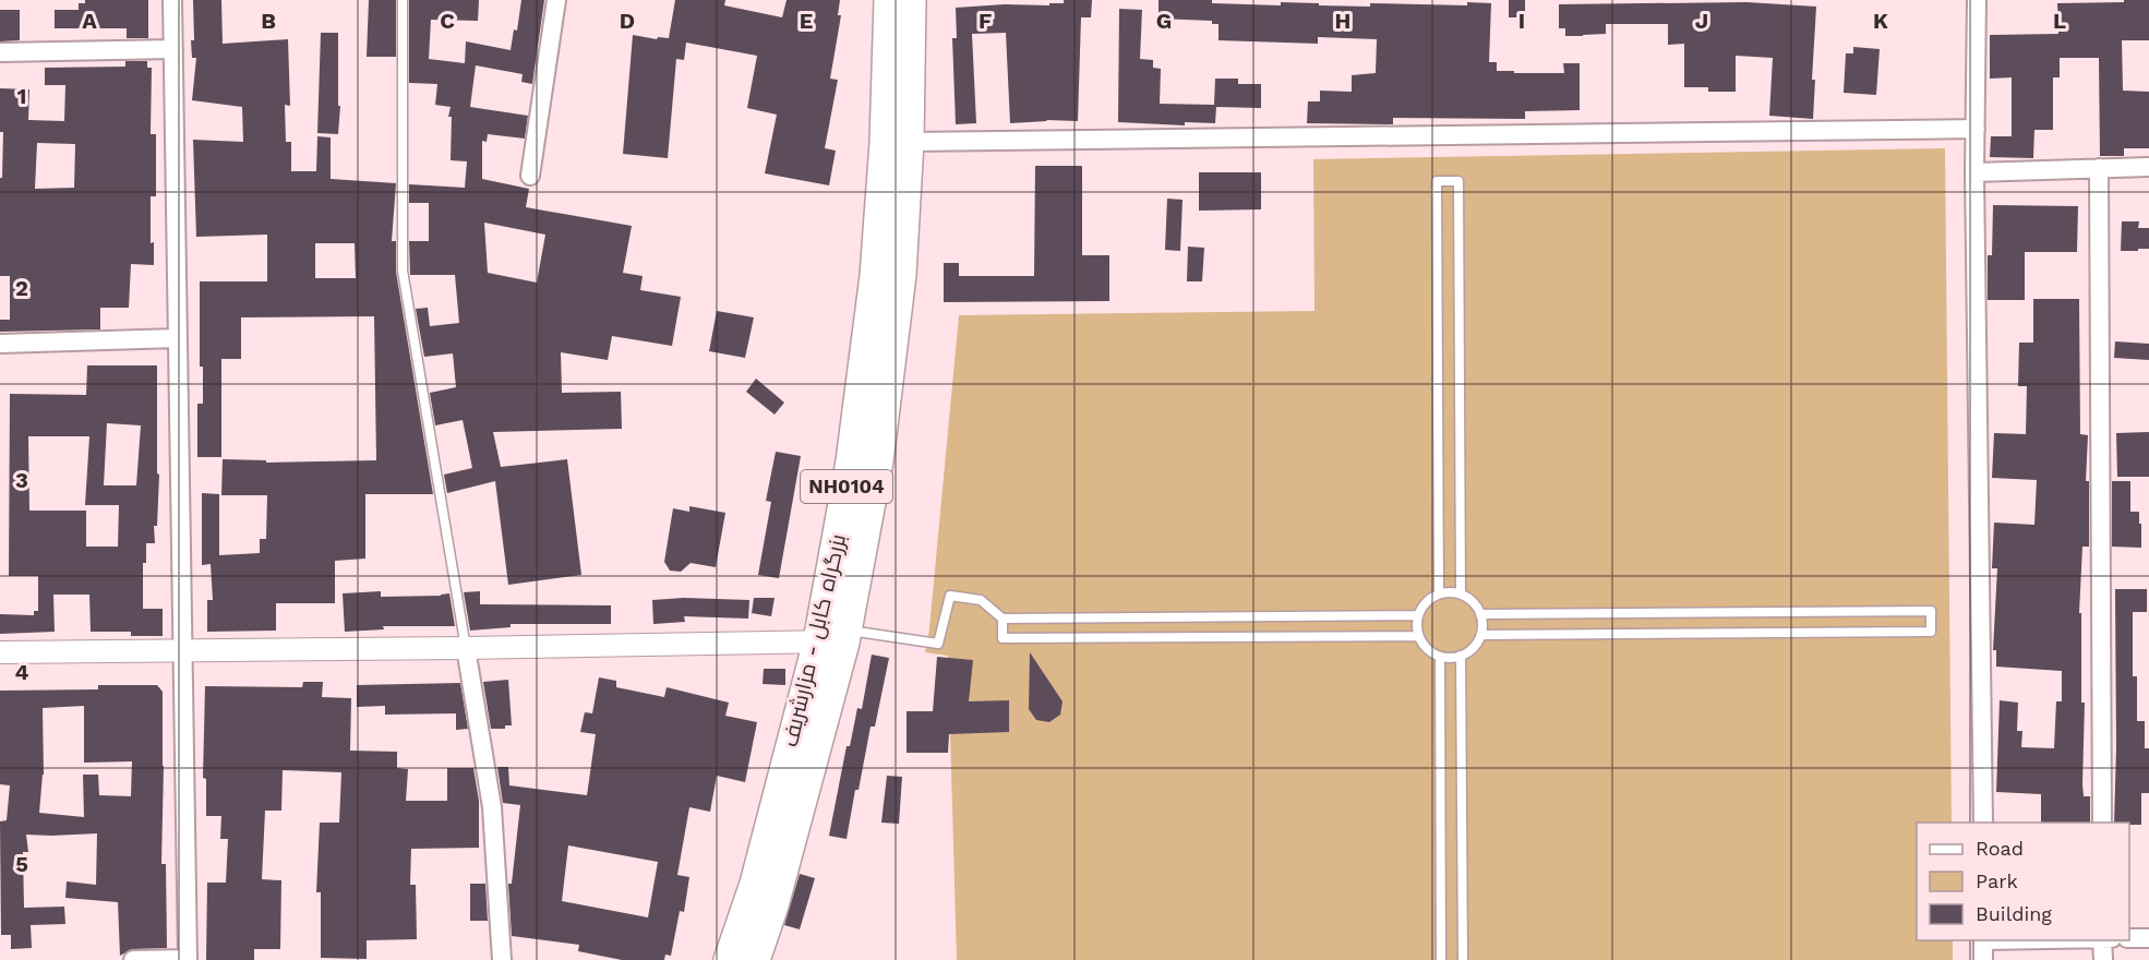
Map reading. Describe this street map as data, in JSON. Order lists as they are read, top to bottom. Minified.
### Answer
{"streets":{"highway":["NH0104","بزرگراه کابل - مزارشریف"]},"legend":["Road","Park","Building"],"grid":{"columns":["A","B","C","D","E","F","G","H","I","J","K","L"],"rows":["1","2","3","4","5"]}}
